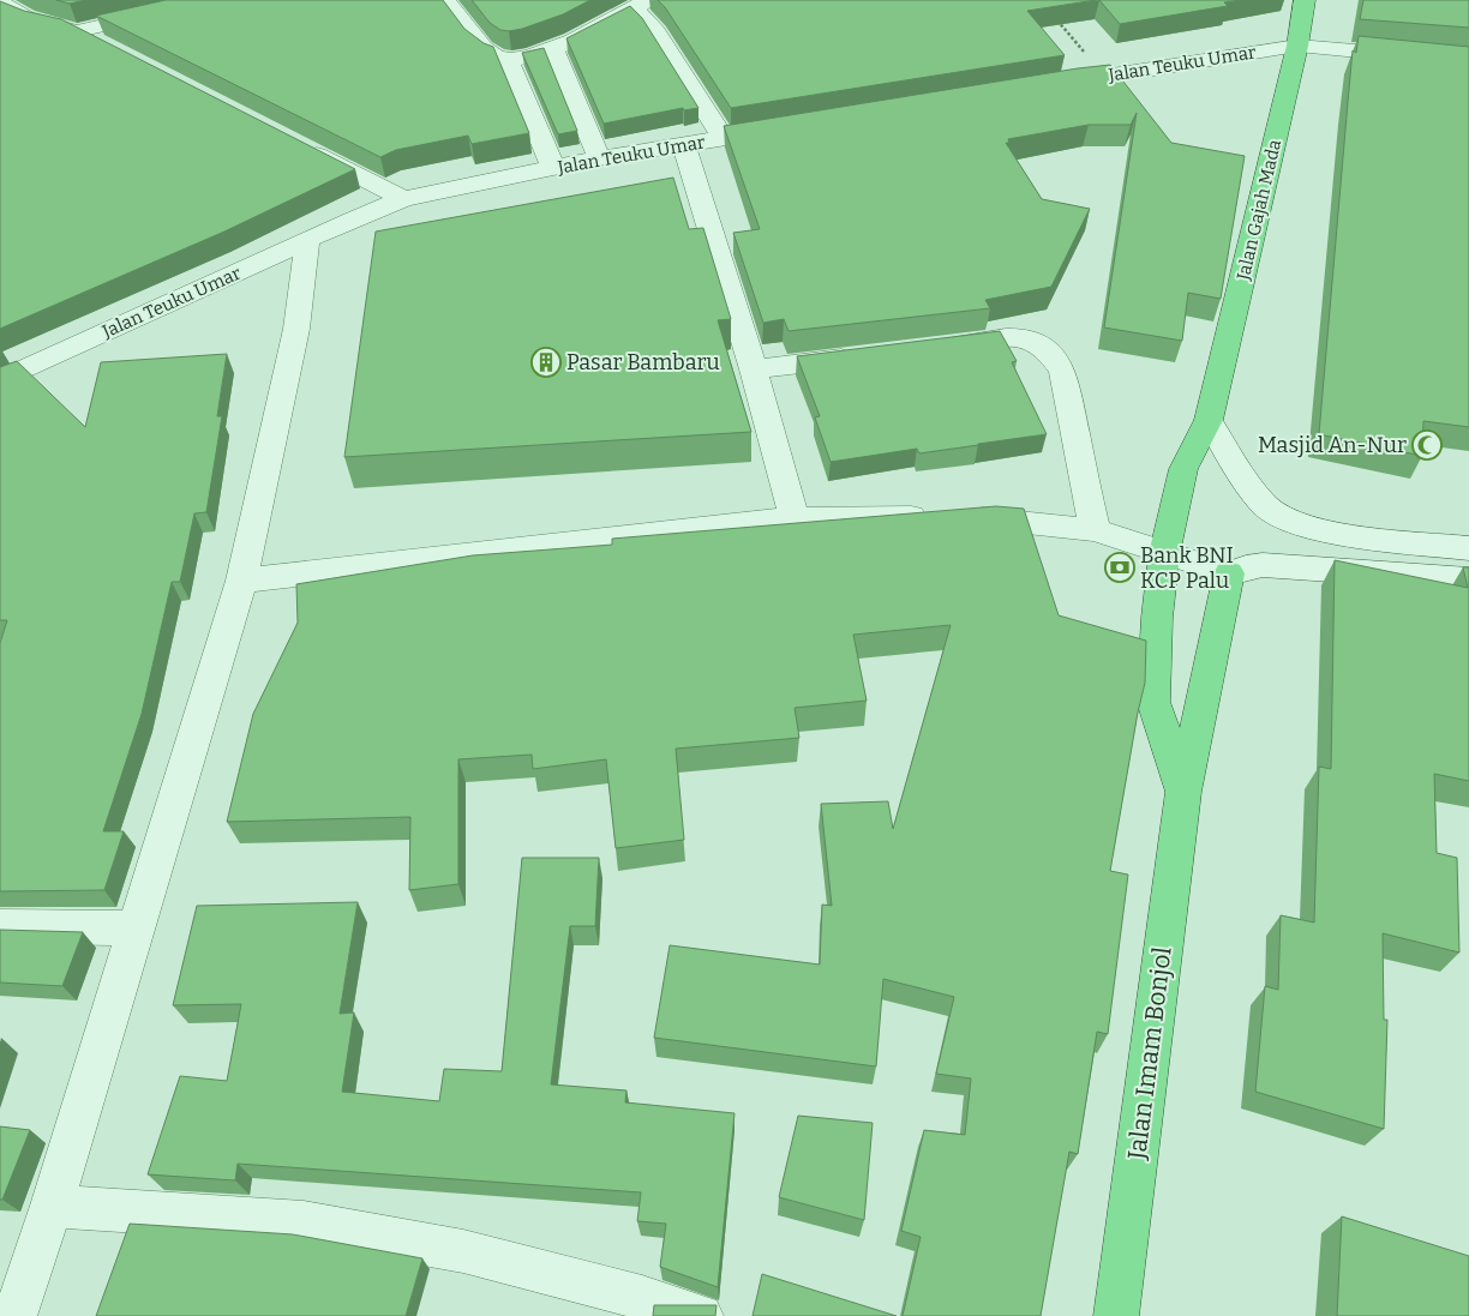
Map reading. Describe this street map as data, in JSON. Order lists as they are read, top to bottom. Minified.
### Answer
{"streets":{"highway":["Jalan Gajah Mada","Jalan Imam Bonjol"],"street":["Jalan Teuku Umar"]},"crossings":[["Jalan Teuku Umar","Jalan Gajah Mada"],["Jalan Gajah Mada","Jalan Imam Bonjol"]],"places":{"building":["Pasar Bambaru"],"mosque":["Masjid An-Nur"],"bank":["Bank BNI KCP Palu"]}}
